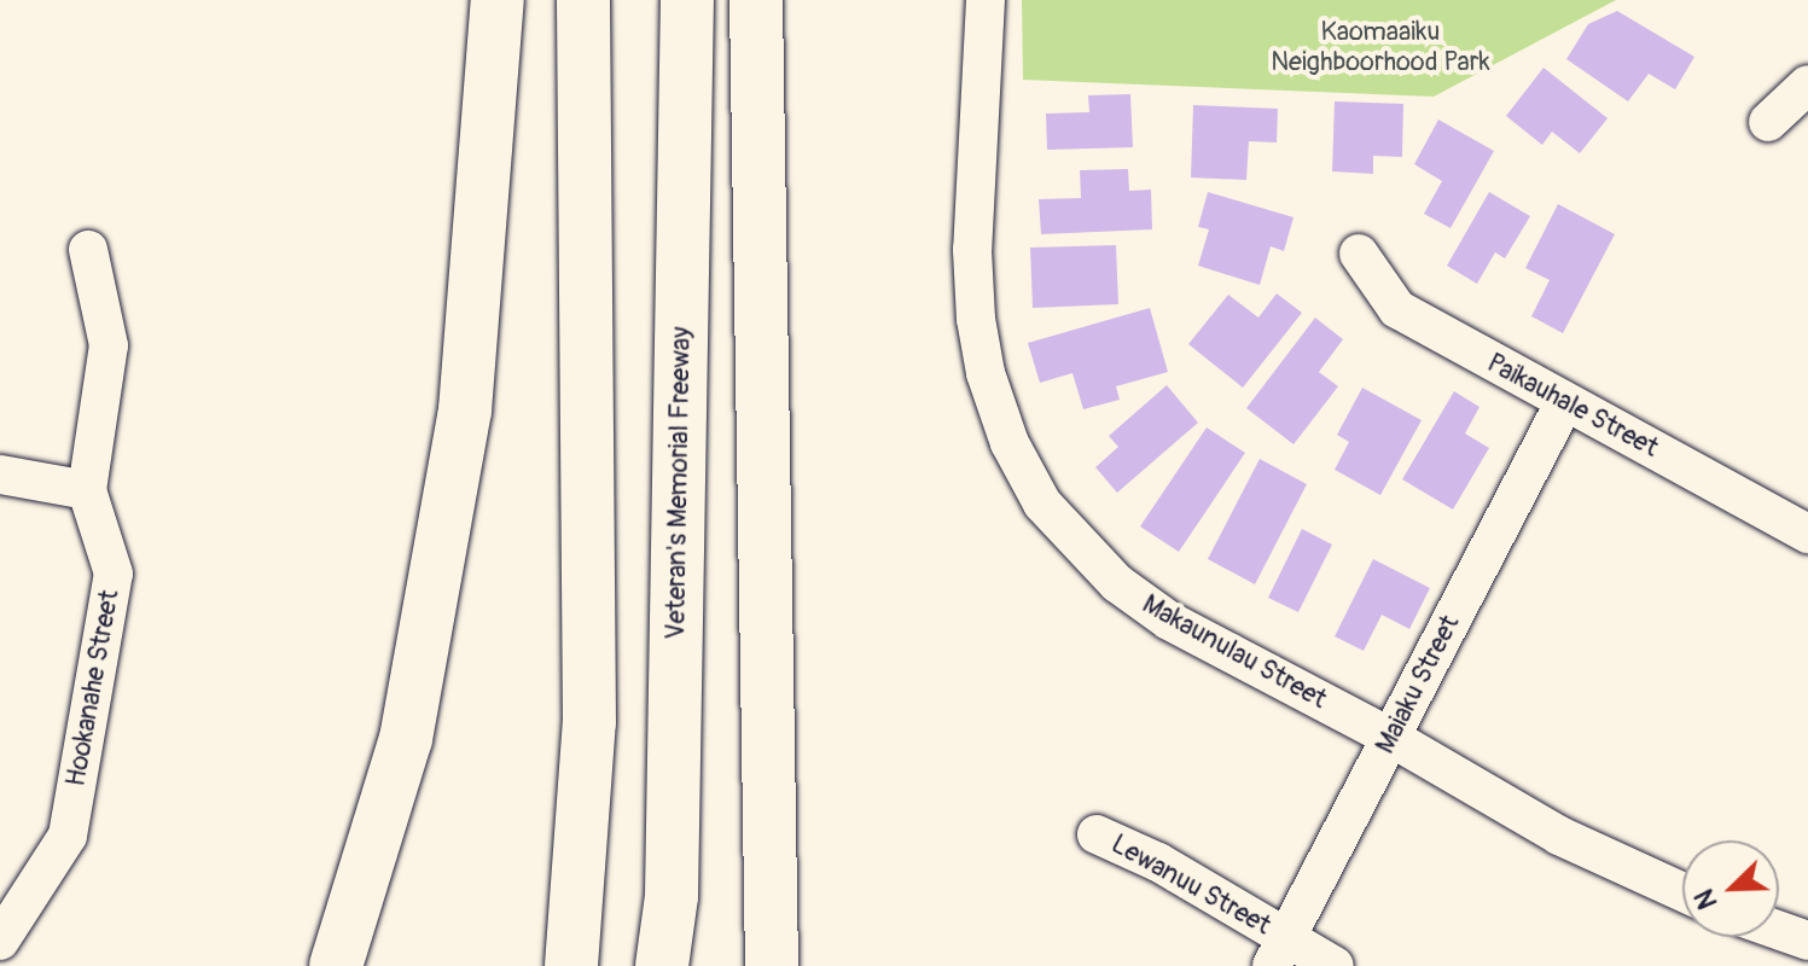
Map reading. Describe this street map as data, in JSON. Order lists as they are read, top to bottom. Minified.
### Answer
{"streets":{"highway":["Veteran's Memorial Freeway"],"street":["Paikauhale Street","Makaunulau Street","Maiaku Street","Hookanahe Street","Lewanuu Street"]},"crossings":[["Paikauhale Street","Maiaku Street"],["Makaunulau Street","Maiaku Street"],["Maiaku Street","Lewanuu Street"]],"parks":["Kaomaaiku Neighboorhood Park"],"north":"bottom left"}
